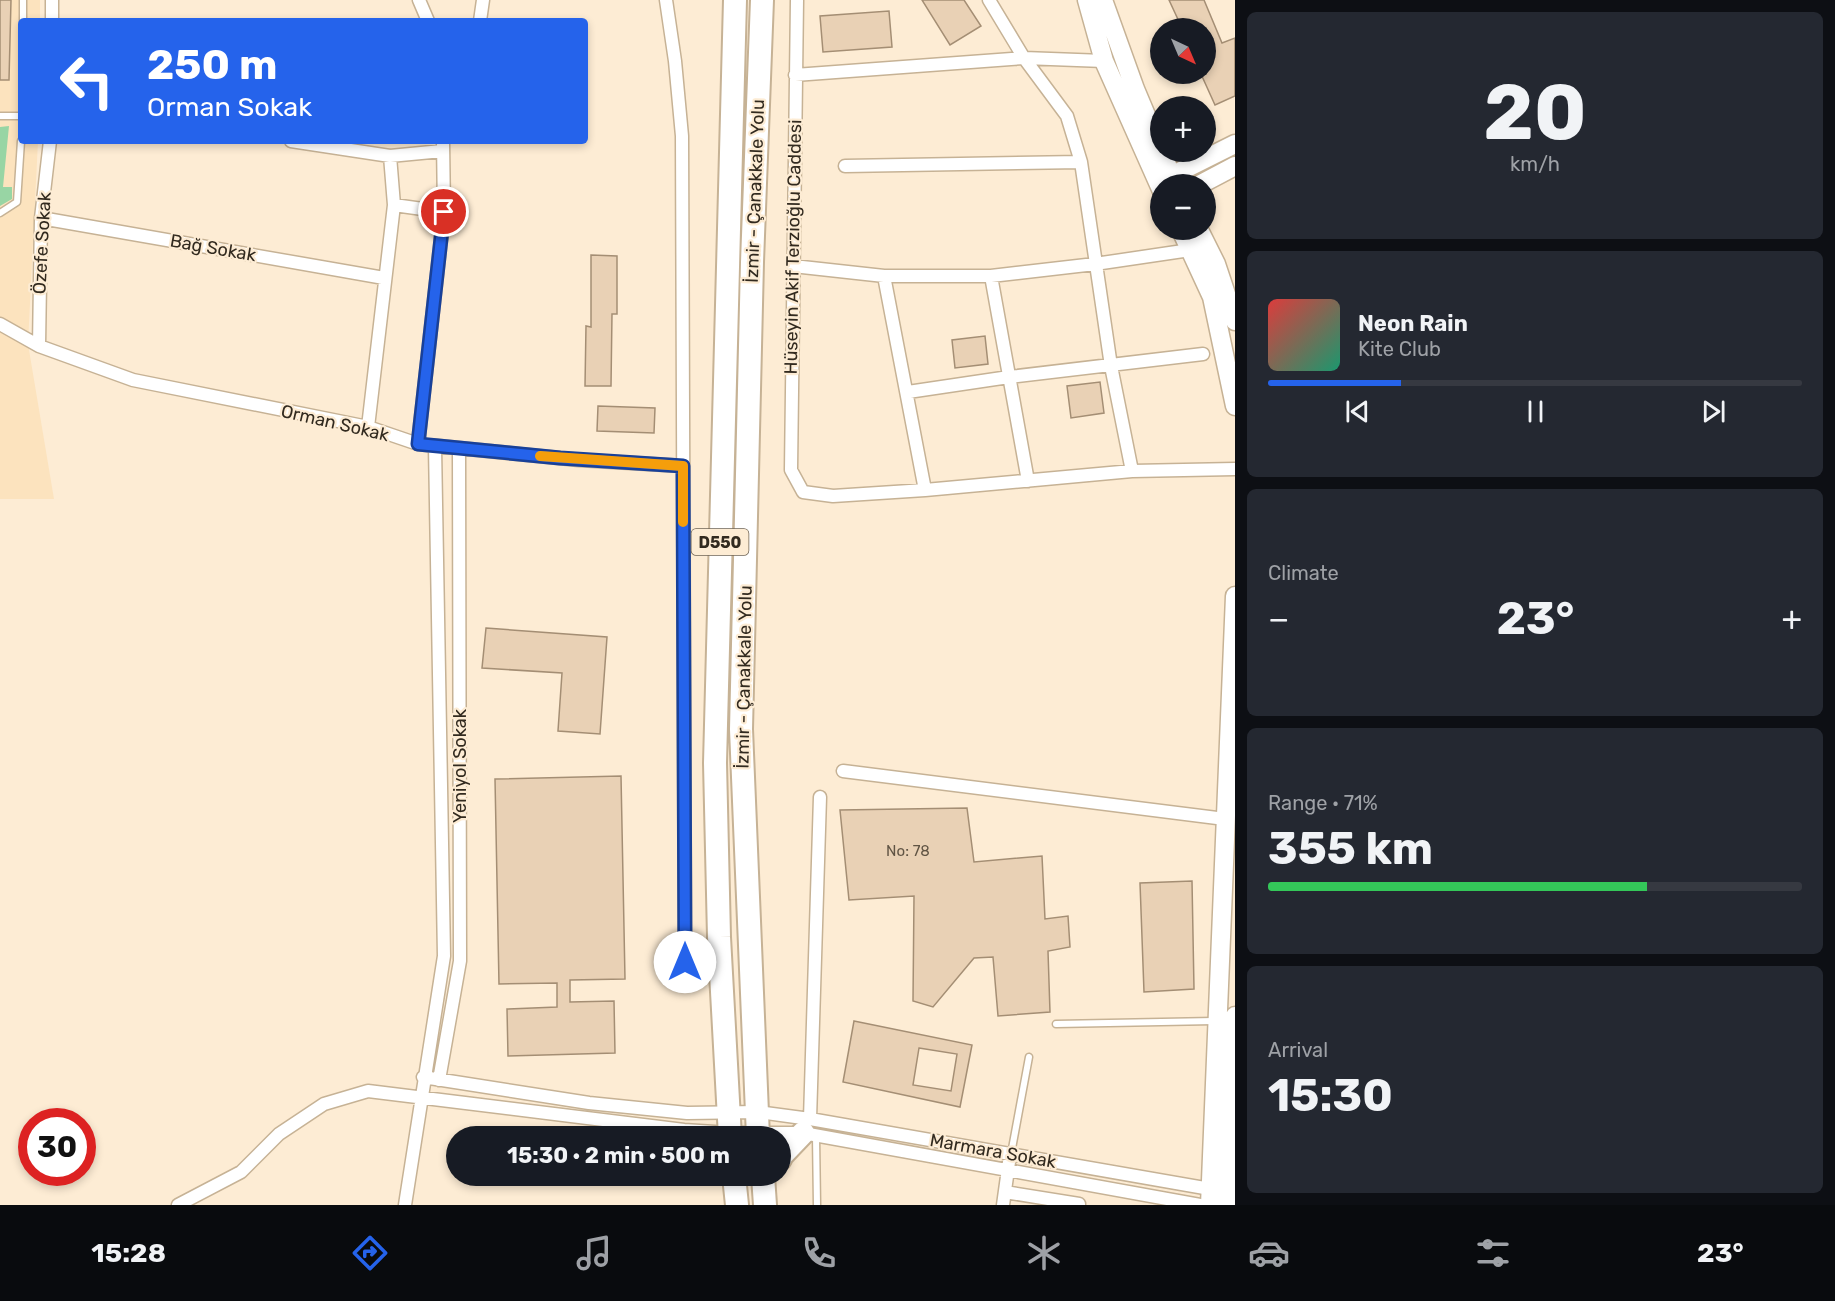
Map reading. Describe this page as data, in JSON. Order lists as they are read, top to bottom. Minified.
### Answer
{"streets":{"highway":["İzmir - Çanakkale Yolu","D550"],"street":["Özefe Sokak","Hüseyin Akif Terzioğlu Caddesi","Bağ Sokak","Orman Sokak","Yeniyol Sokak","Marmara Sokak"]},"crossings":[["Özefe Sokak","Bağ Sokak"],["Özefe Sokak","Orman Sokak"],["Orman Sokak","Yeniyol Sokak"]],"house_numbers":["No: 78"],"north":"bottom right","page":{"tile":[["20","km/h"],"Climate",["Range · 71%","355 km"],["Arrival","15:30"]],"map_buttons":["+","−"],"turn":["250 m","Orman Sokak"],"song":["Neon Rain","Kite Club"],"heat":["−","23°","+"],"limit":"30","trip":"15:30 · 2 min · 500 m","tabs":["15:28","23°"]}}
